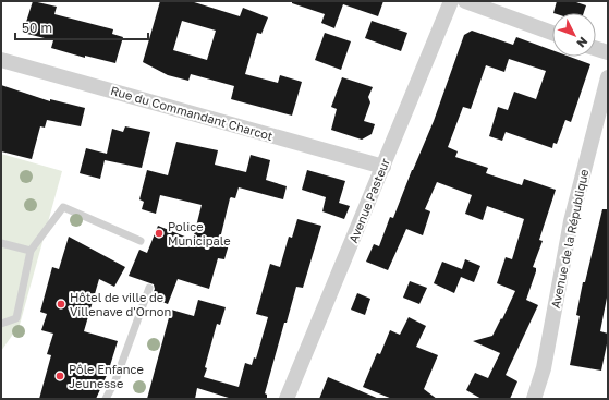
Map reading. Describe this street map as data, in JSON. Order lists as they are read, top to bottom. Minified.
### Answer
{"streets":{"street":["Rue du Commandant Charcot","Avenue Pasteur","Avenue de la République"]},"crossings":[["Rue du Commandant Charcot","Avenue Pasteur"]],"places":["Police Municipale","Hôtel de ville de Villenave d'Ornon","Pôle Enfance Jeunesse"],"scale_bar":"50 m","north":"bottom right"}
